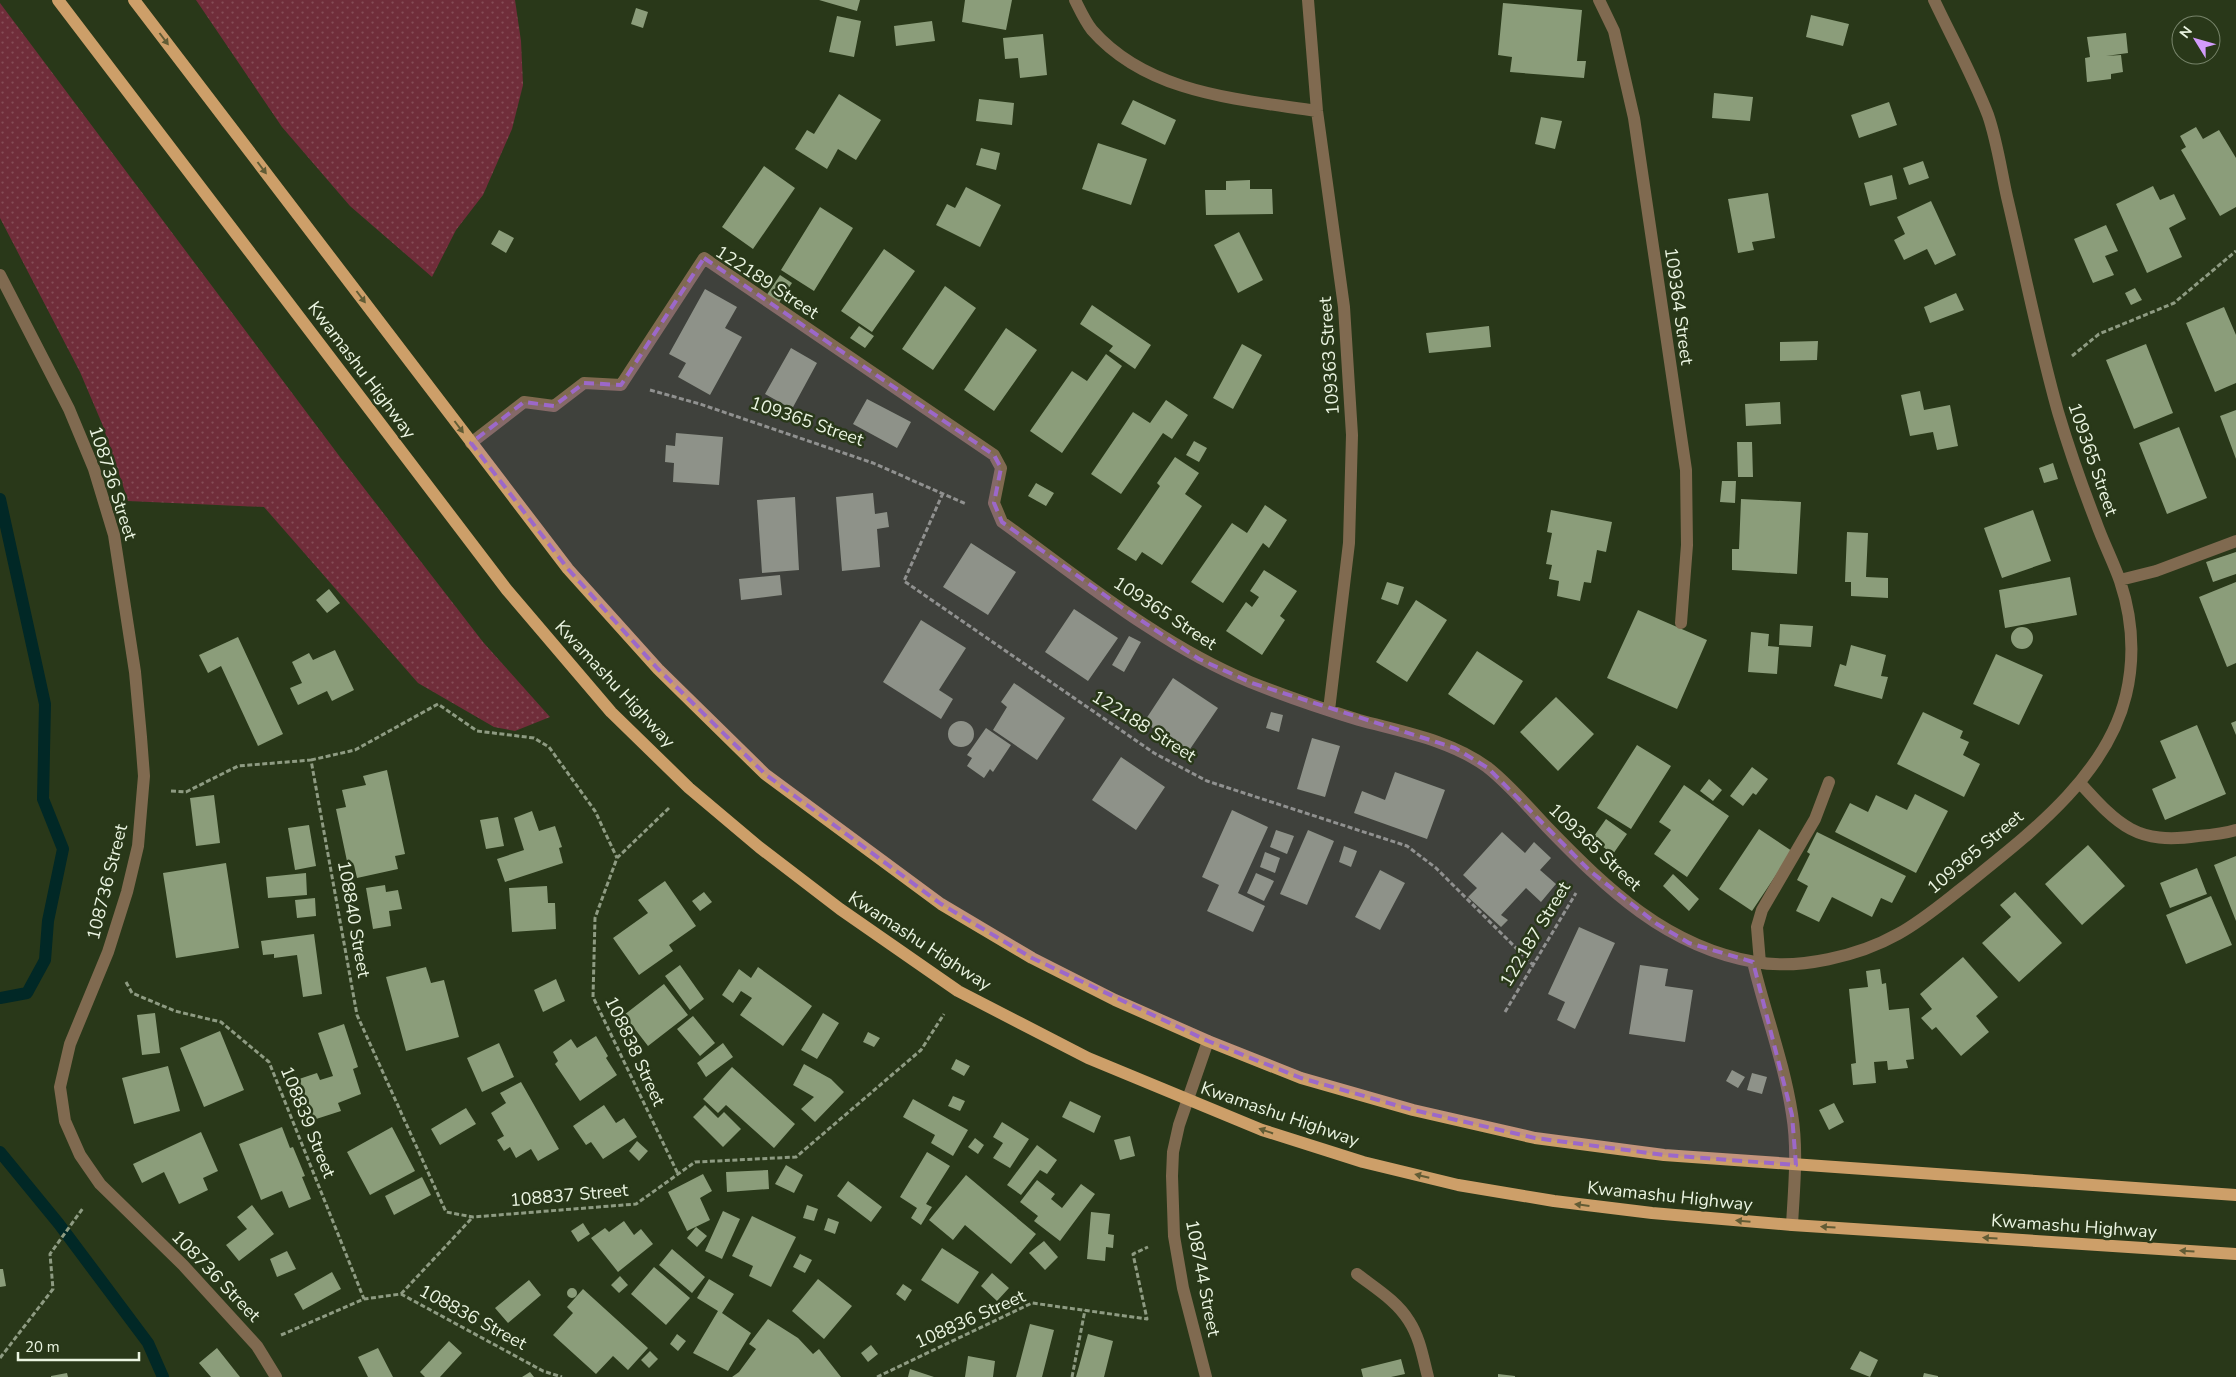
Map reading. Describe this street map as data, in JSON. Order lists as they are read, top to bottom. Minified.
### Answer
{"streets":{"main road":["Kwamashu Highway"],"street":["122189 Street","109364 Street","109363 Street","109365 Street","108736 Street","108744 Street"],"path":["122188 Street","108840 Street","122187 Street","108838 Street","108839 Street","108837 Street","108836 Street"]},"crossings":[["122189 Street","109365 Street"],["109363 Street","109365 Street"],["Kwamashu Highway","108838 Street"],["Kwamashu Highway","108837 Street"],["Kwamashu Highway","108744 Street"],["109365 Street","122188 Street"],["109365 Street","122187 Street"],["108736 Street","108839 Street"],["108736 Street","108836 Street"],["122188 Street","122187 Street"],["108840 Street","108837 Street"],["108838 Street","108837 Street"],["108839 Street","108836 Street"],["108744 Street","108836 Street"]],"scale_bar":"20 m","north":"top left"}
